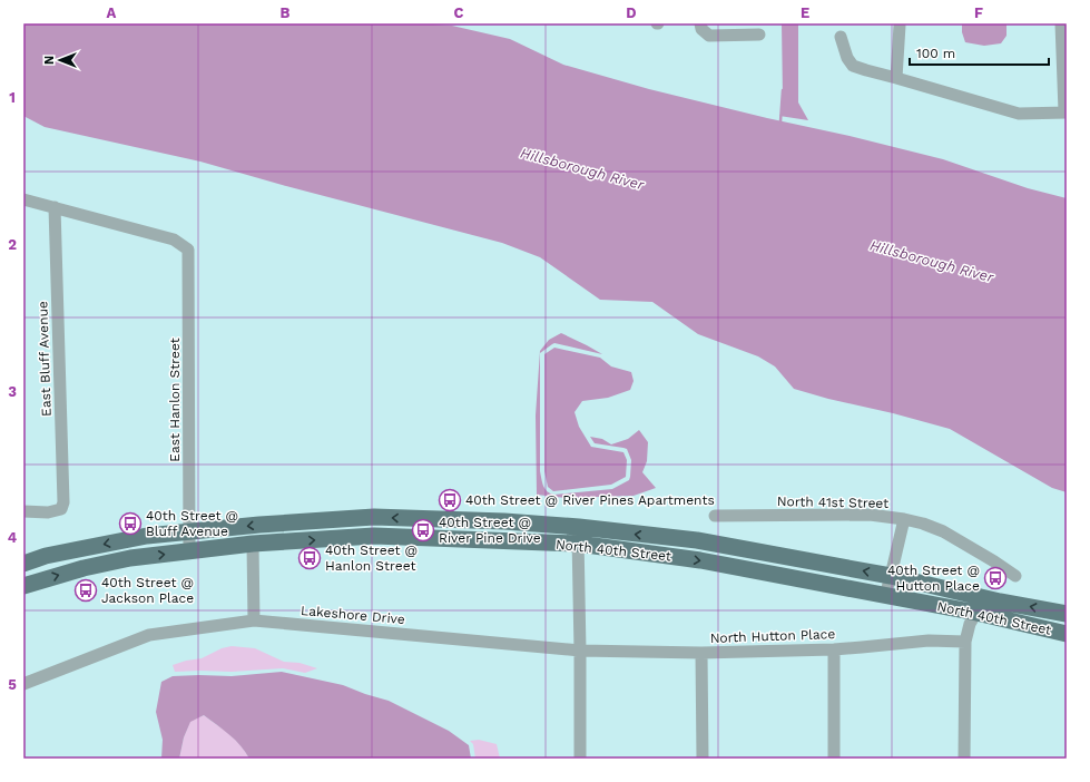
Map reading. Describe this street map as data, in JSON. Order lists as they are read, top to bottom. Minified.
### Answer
{"streets":{"main road":["North 40th Street"],"street":["East Bluff Avenue","East Hanlon Street","North 41st Street","Lakeshore Drive","North Hutton Place"]},"crossings":[["East Bluff Avenue","East Hanlon Street"],["East Hanlon Street","North 40th Street"],["Lakeshore Drive","North Hutton Place"]],"water":["Hillsborough River"],"places":{"bus stop":["40th Street @ River Pines Apartments","40th Street @ Bluff Avenue","40th Street @ River Pine Drive","40th Street @ Hanlon Street","40th Street @ Hutton Place","40th Street @ Jackson Place"]},"scale_bar":"100 m","north":"left","grid":{"columns":["A","B","C","D","E","F"],"rows":["1","2","3","4","5"]}}
